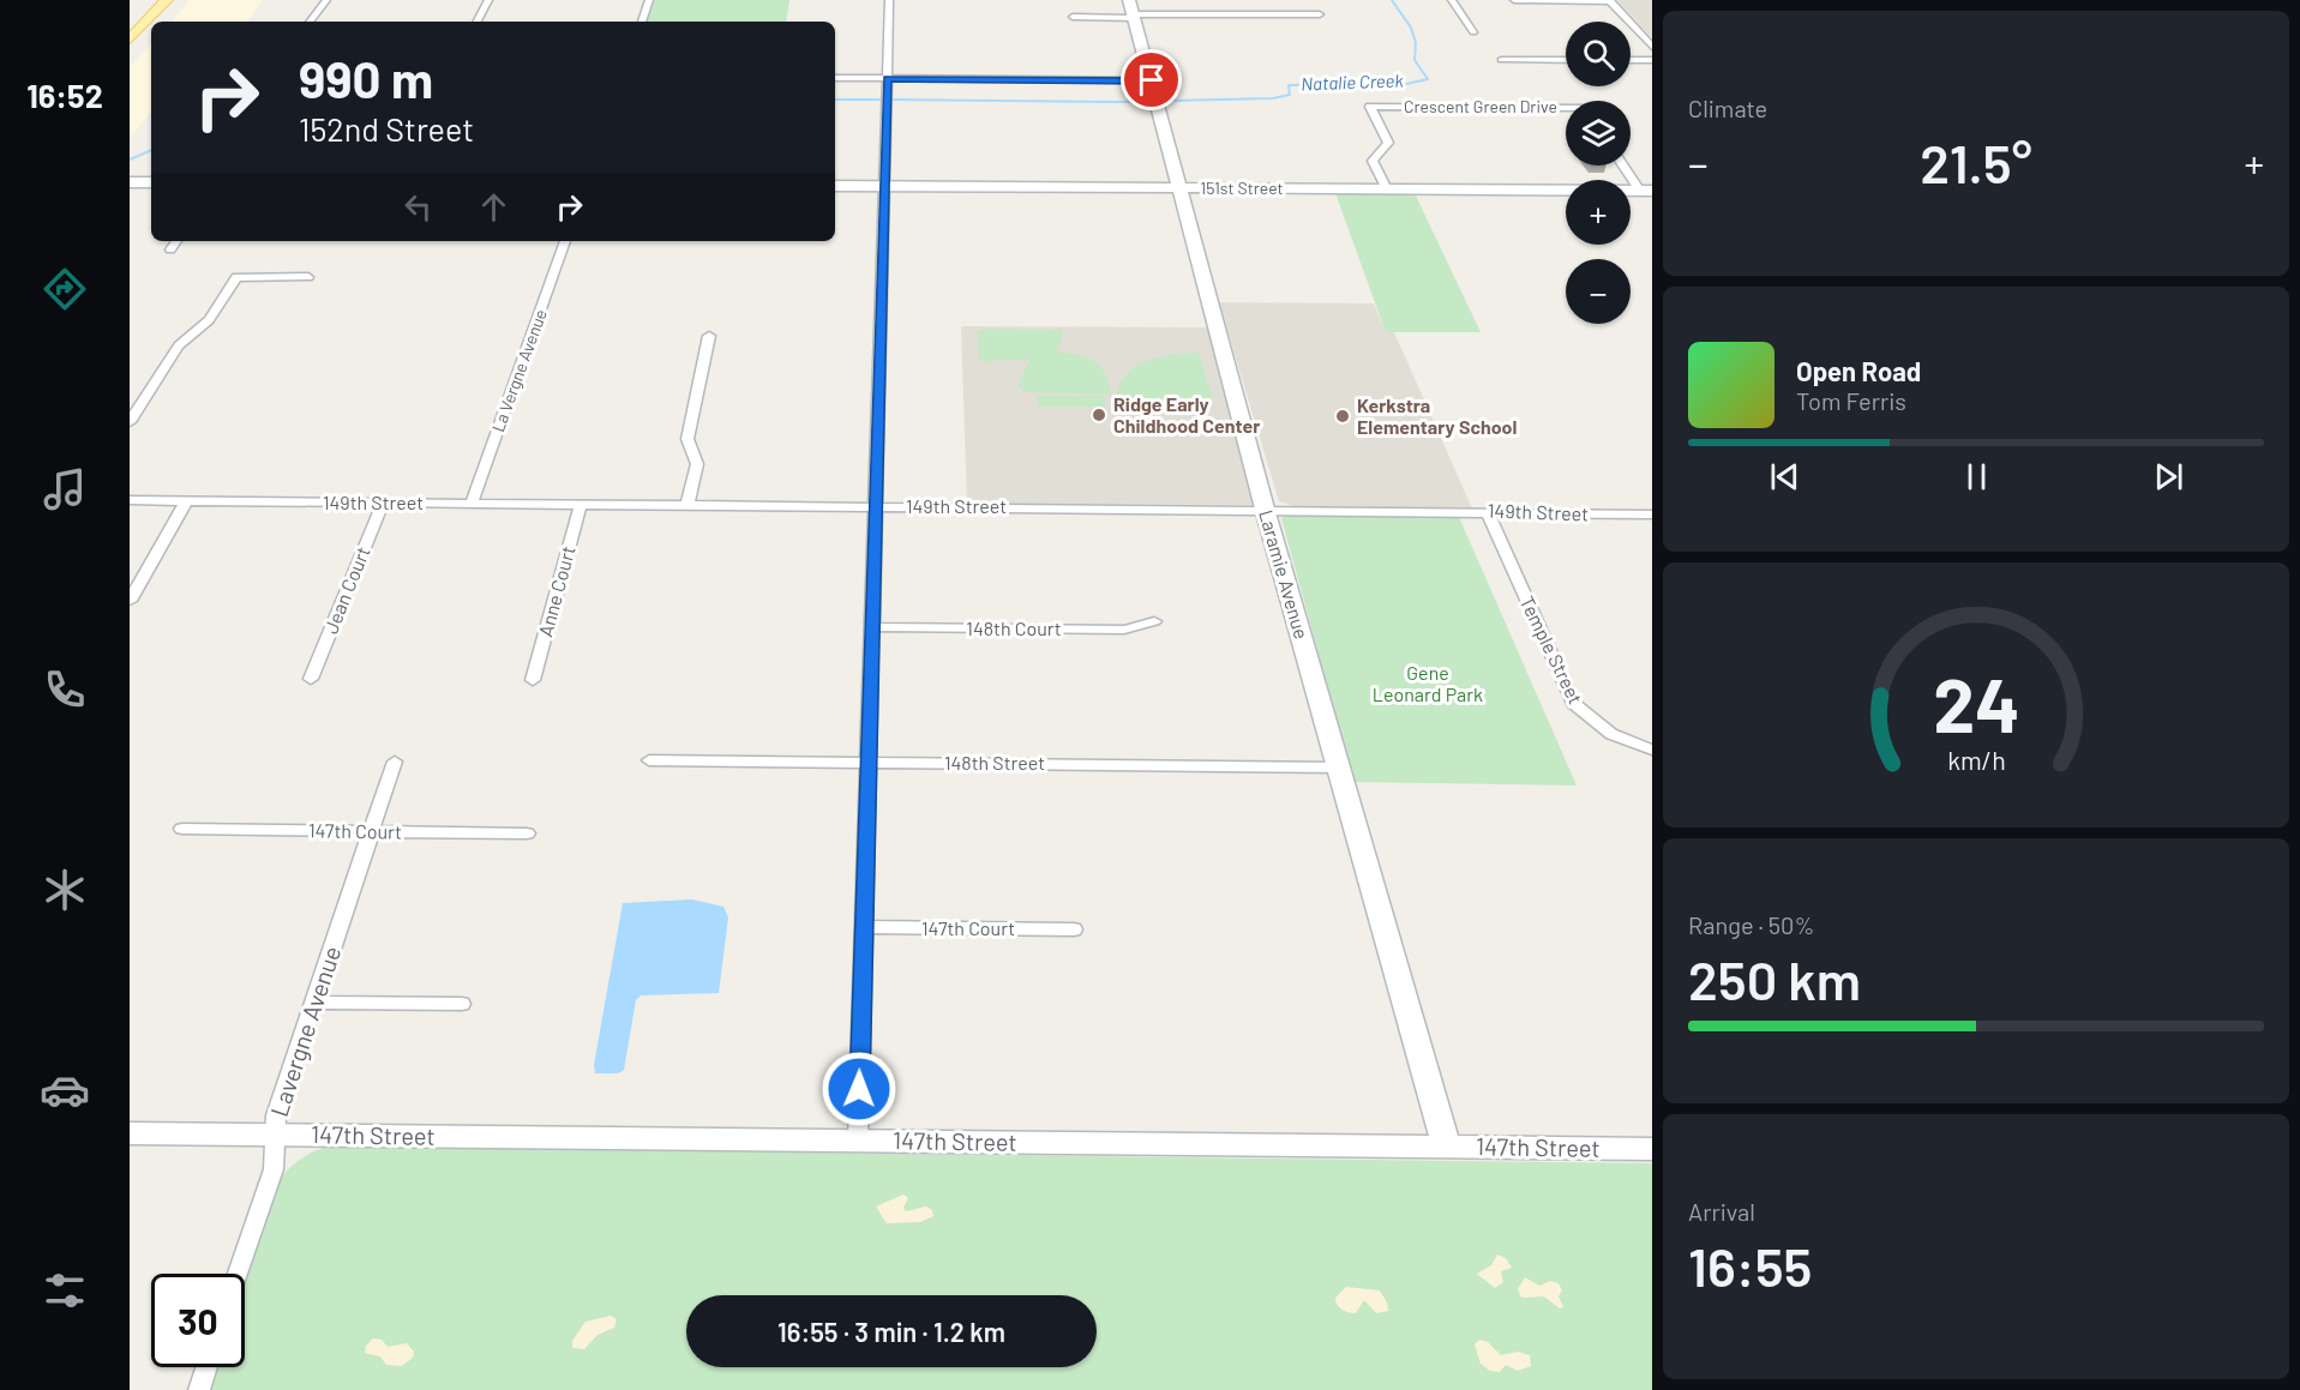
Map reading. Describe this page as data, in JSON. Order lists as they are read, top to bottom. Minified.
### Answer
{"streets":{"street":["Crescent Green Drive","151st Street","La Vergne Avenue","149th Street","Laramie Avenue","Jean Court","Anne Court","148th Court","Temple Street","148th Street","147th Court","Lavergne Avenue","147th Street"]},"crossings":[["Crescent Green Drive","151st Street"],["151st Street","Laramie Avenue"],["La Vergne Avenue","149th Street"],["149th Street","Laramie Avenue"],["149th Street","Jean Court"],["149th Street","Anne Court"],["149th Street","Temple Street"],["Laramie Avenue","148th Street"],["Laramie Avenue","147th Street"],["147th Court","Lavergne Avenue"],["Lavergne Avenue","147th Street"]],"water":["Natalie Creek"],"parks":["Gene Leonard Park"],"places":["Ridge Early Childhood Center","Kerkstra Elementary School"],"page":{"tabs":"16:52","tile":["Climate",["Range · 50%","250 km"],["Arrival","16:55"]],"map_buttons":["+","−"],"turn":["990 m","152nd Street"],"heat":["−","21.5°","+"],"song":["Open Road","Tom Ferris"],"limit":"30","trip":"16:55 · 3 min · 1.2 km","gauge":["24","km/h"]}}
